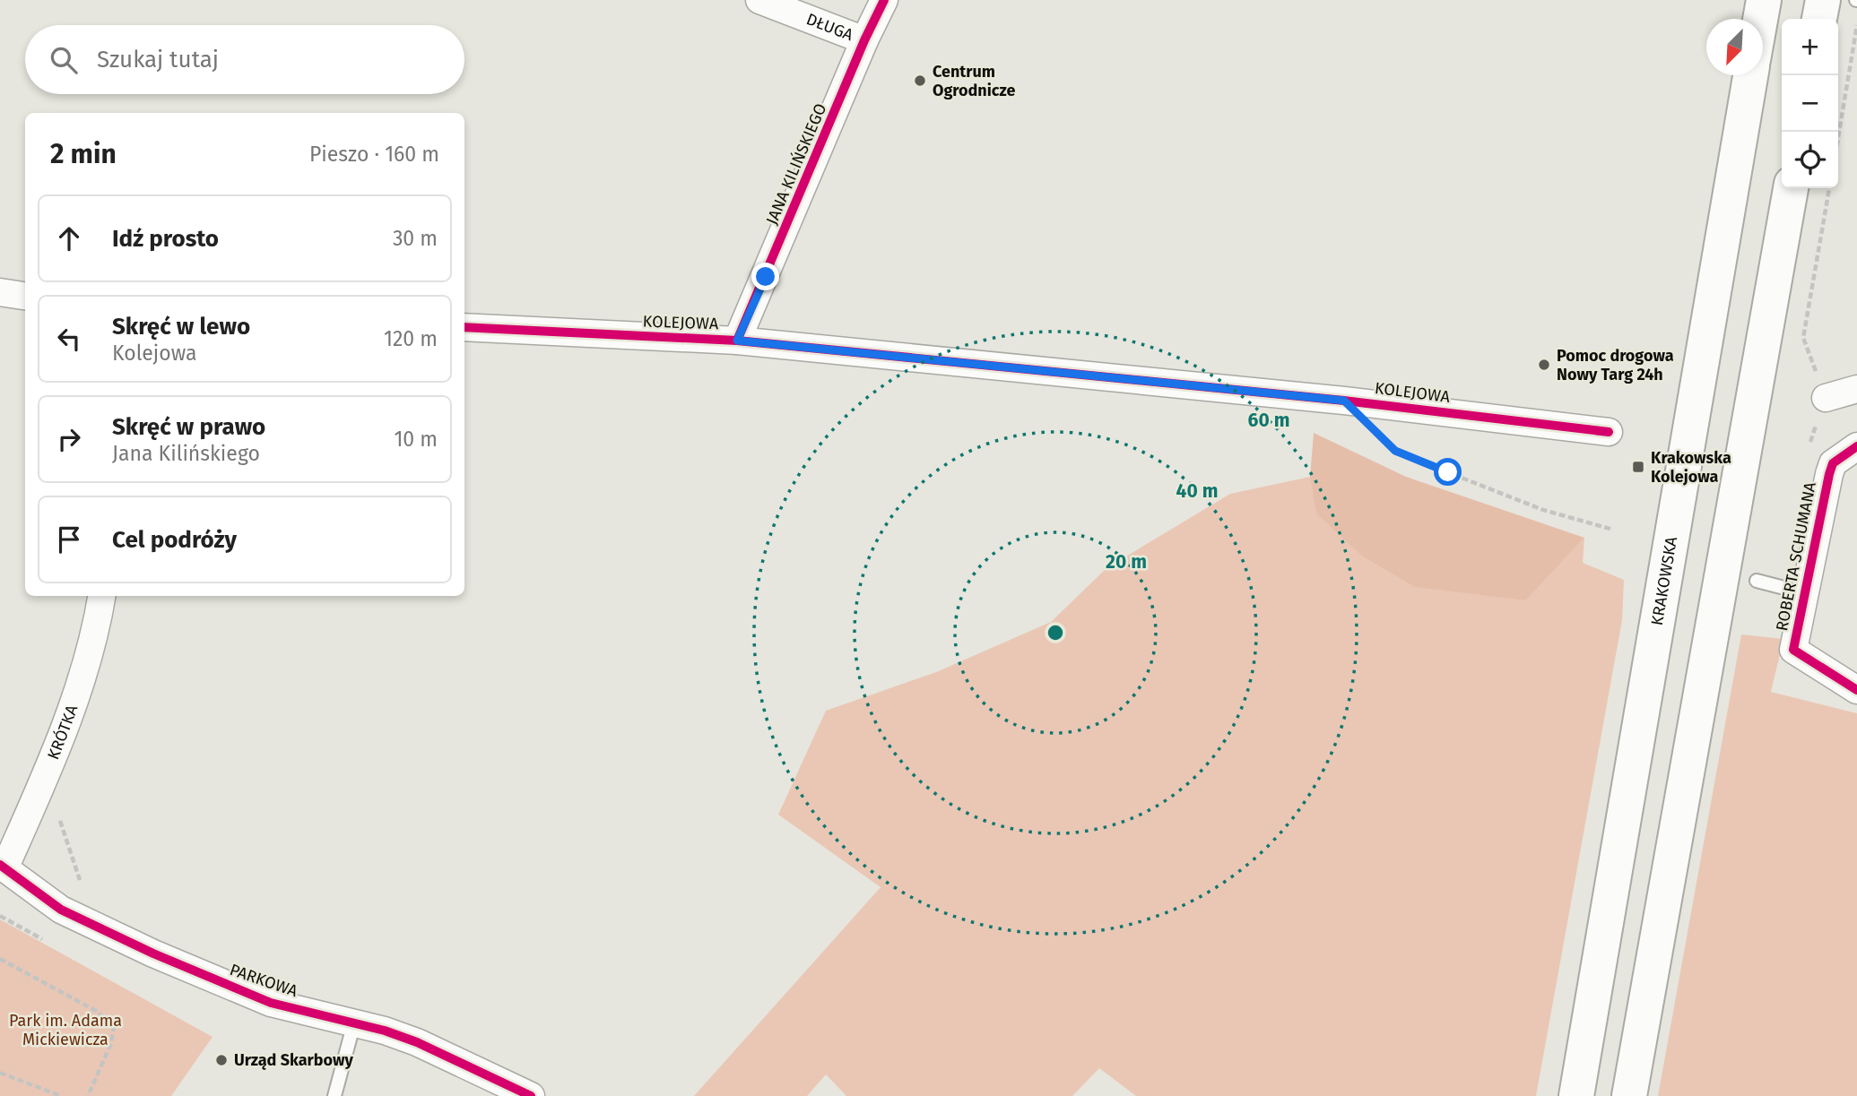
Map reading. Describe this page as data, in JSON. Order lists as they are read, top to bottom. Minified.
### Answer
{"streets":{"main road":["KRAKOWSKA"],"street":["DŁUGA","JANA KILIŃSKIEGO","KOLEJOWA","ROBERTA SCHUMANA","KRÓTKA","PARKOWA"]},"crossings":[["DŁUGA","JANA KILIŃSKIEGO"],["JANA KILIŃSKIEGO","KOLEJOWA"],["KRÓTKA","PARKOWA"]],"parks":["Park im. Adama Mickiewicza"],"places":{"other":["Centrum Ogrodnicze","Pomoc drogowa Nowy Targ 24h","Urząd Skarbowy"],"transit":["Krakowska Kolejowa"]},"north":"bottom left","page":{"map_buttons":["+","−"],"search":"Szukaj tutaj","heading":["2 min","Pieszo · 160 m"],"list":[["Idź prosto","30 m"],["Skręć w lewo","Kolejowa","120 m"],["Skręć w prawo","Jana Kilińskiego","10 m"],"Cel podróży"]},"rings":["60 m","40 m","20 m"]}
